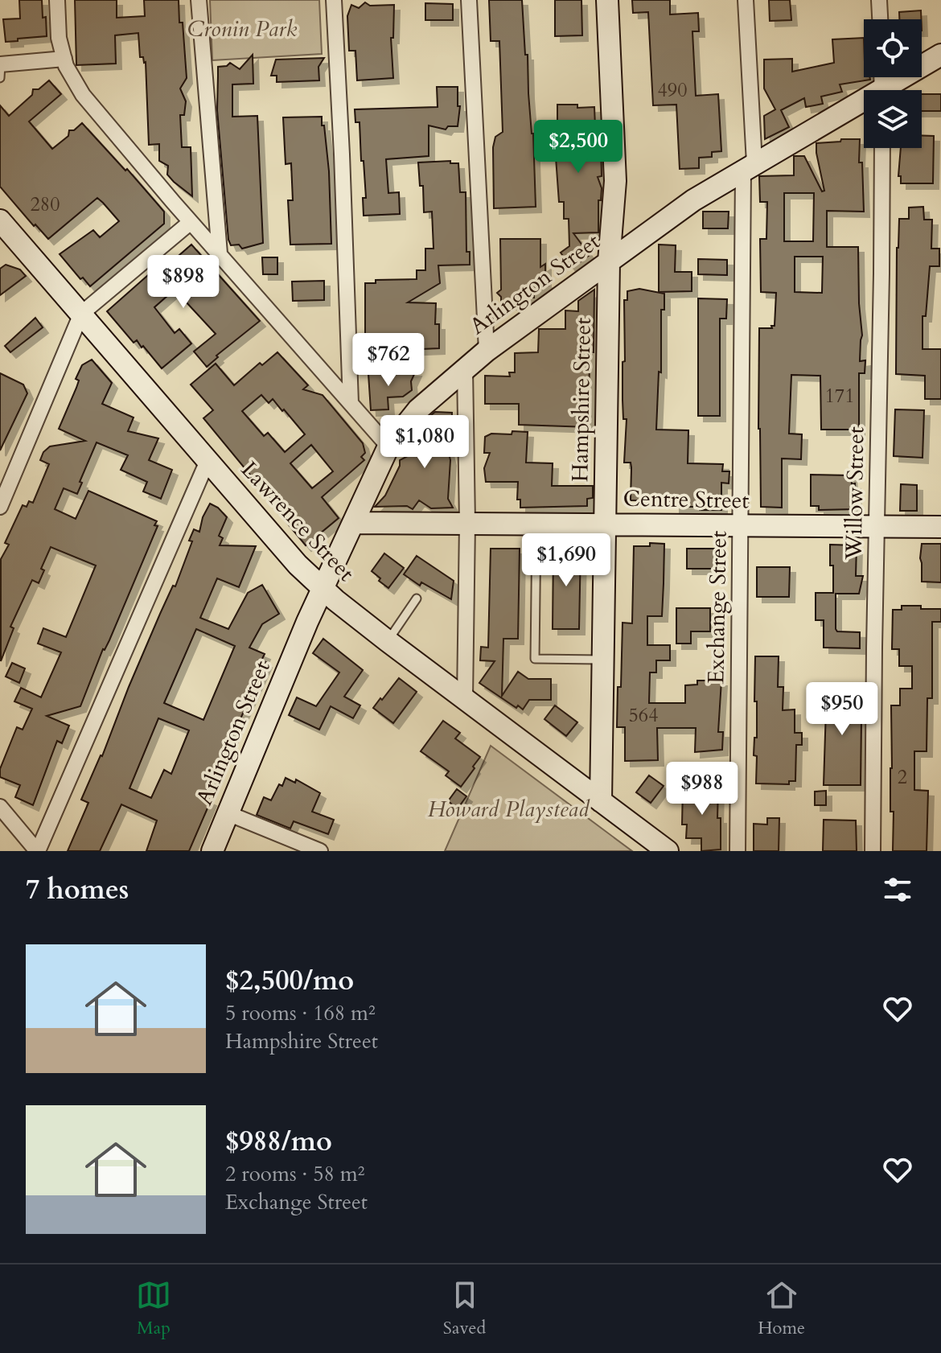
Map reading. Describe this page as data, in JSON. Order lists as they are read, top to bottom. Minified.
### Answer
{"streets":{"street":["Arlington Street","Hampshire Street","Willow Street","Centre Street","Lawrence Street","Exchange Street"]},"crossings":[["Arlington Street","Hampshire Street"],["Arlington Street","Centre Street"],["Arlington Street","Lawrence Street"],["Arlington Street","Exchange Street"],["Hampshire Street","Centre Street"],["Hampshire Street","Lawrence Street"],["Willow Street","Centre Street"],["Centre Street","Exchange Street"]],"parks":["Cronin Park","Howard Playstead"],"house_numbers":["490","280","171","564","2"],"page":{"price":["$2,500","$898","$762","$1,080","$1,690","$950","$988"],"heading":"7 homes","list":[{"name":"$2,500/mo","note":"5 rooms · 168 m² · Hampshire Street"},{"name":"$988/mo","note":"2 rooms · 58 m² · Exchange Street"}],"tabs":["Map","Saved","Home"]}}
